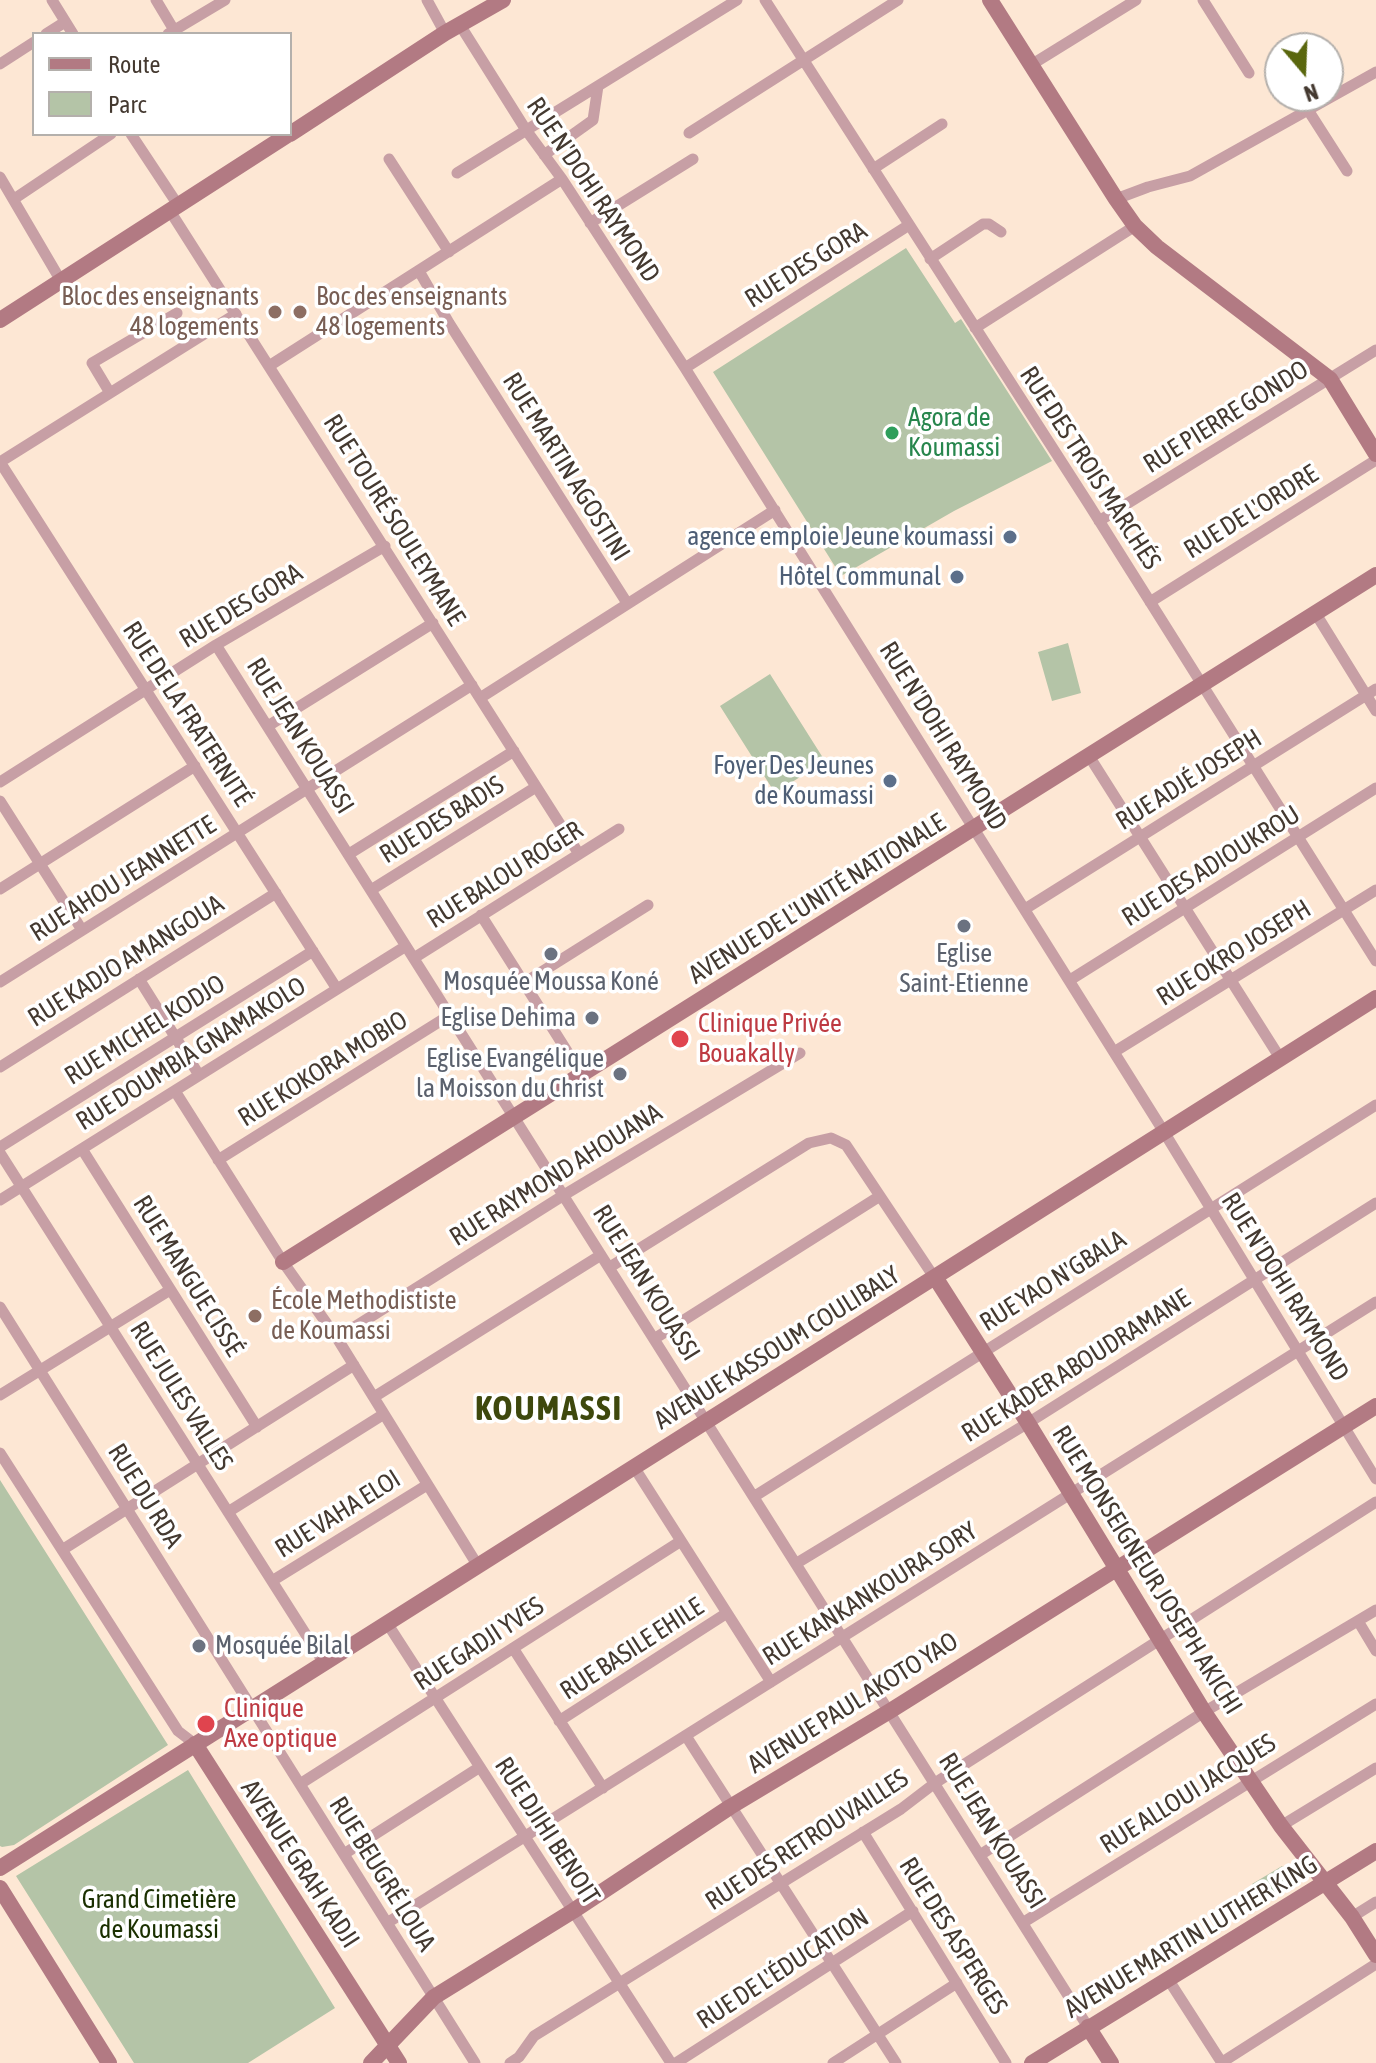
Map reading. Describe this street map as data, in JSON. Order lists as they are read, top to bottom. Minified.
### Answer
{"streets":{"street":["RUE N'DOHI RAYMOND","RUE DES GORA","RUE PIERRE GONDO","RUE MARTIN AGOSTINI","RUE DES TROIS MARCHÉS","RUE DE L'ORDRE","RUE TOURÉ SOULEYMANE","RUE DE LA FRATERNITÉ","RUE JEAN KOUASSI","RUE ADJÉ JOSEPH","RUE DES BADIS","RUE DES ADIOUKROU","RUE BALOU ROGER","RUE AHOU JEANNETTE","AVENUE DE L'UNITÉ NATIONALE","RUE OKRO JOSEPH","RUE KADJO AMANGOUA","RUE MICHEL KODJO","RUE DOUMBIA GNAMAKOLO","RUE KOKORA MOBIO","RUE RAYMOND AHOUANA","RUE MANGUE CISSÉ","RUE YAO N'GBALA","AVENUE KASSOUM COULIBALY","RUE KADER ABOUDRAMANE","RUE JULES VALLES","RUE DU RDA","RUE VAHA ELOI","RUE MONSEIGNEUR JOSEPH AKICHI","RUE KANKANKOURA SORY","RUE GADJI YVES","RUE BASILE EHILE","AVENUE PAUL AKOTO YAO","RUE ALLOUI JACQUES","RUE DJIHI BENOIT","RUE DES RETROUVAILLES","AVENUE GRAH KADJI","RUE BEUGRÉ LOUA","RUE DES ASPERGES","AVENUE MARTIN LUTHER KING","RUE DE L'ÉDUCATION"]},"crossings":[["RUE N'DOHI RAYMOND","RUE DES GORA"],["RUE N'DOHI RAYMOND","RUE ADJÉ JOSEPH"],["RUE N'DOHI RAYMOND","RUE DES ADIOUKROU"],["RUE N'DOHI RAYMOND","AVENUE DE L'UNITÉ NATIONALE"],["RUE N'DOHI RAYMOND","RUE OKRO JOSEPH"],["RUE N'DOHI RAYMOND","RUE YAO N'GBALA"],["RUE N'DOHI RAYMOND","AVENUE KASSOUM COULIBALY"],["RUE N'DOHI RAYMOND","RUE KADER ABOUDRAMANE"],["RUE N'DOHI RAYMOND","RUE KANKANKOURA SORY"],["RUE N'DOHI RAYMOND","AVENUE PAUL AKOTO YAO"],["RUE DES GORA","RUE DES TROIS MARCHÉS"],["RUE DES GORA","RUE TOURÉ SOULEYMANE"],["RUE DES GORA","RUE DE LA FRATERNITÉ"],["RUE DES GORA","RUE JEAN KOUASSI"],["RUE PIERRE GONDO","RUE DES TROIS MARCHÉS"],["RUE DES TROIS MARCHÉS","RUE DE L'ORDRE"],["RUE DES TROIS MARCHÉS","RUE ADJÉ JOSEPH"],["RUE DES TROIS MARCHÉS","RUE DES ADIOUKROU"],["RUE DES TROIS MARCHÉS","AVENUE DE L'UNITÉ NATIONALE"],["RUE DES TROIS MARCHÉS","RUE OKRO JOSEPH"],["RUE TOURÉ SOULEYMANE","RUE DES BADIS"],["RUE TOURÉ SOULEYMANE","RUE BALOU ROGER"],["RUE TOURÉ SOULEYMANE","RUE AHOU JEANNETTE"],["RUE DE LA FRATERNITÉ","RUE AHOU JEANNETTE"],["RUE DE LA FRATERNITÉ","RUE KADJO AMANGOUA"],["RUE DE LA FRATERNITÉ","RUE MICHEL KODJO"],["RUE DE LA FRATERNITÉ","RUE DOUMBIA GNAMAKOLO"],["RUE JEAN KOUASSI","RUE DES BADIS"],["RUE JEAN KOUASSI","RUE BALOU ROGER"],["RUE JEAN KOUASSI","RUE AHOU JEANNETTE"],["RUE JEAN KOUASSI","AVENUE DE L'UNITÉ NATIONALE"],["RUE JEAN KOUASSI","RUE DOUMBIA GNAMAKOLO"],["RUE JEAN KOUASSI","RUE KOKORA MOBIO"],["RUE JEAN KOUASSI","RUE RAYMOND AHOUANA"],["RUE JEAN KOUASSI","RUE YAO N'GBALA"],["RUE JEAN KOUASSI","AVENUE KASSOUM COULIBALY"],["RUE JEAN KOUASSI","RUE KADER ABOUDRAMANE"],["RUE JEAN KOUASSI","RUE MONSEIGNEUR JOSEPH AKICHI"],["RUE JEAN KOUASSI","RUE KANKANKOURA SORY"],["RUE JEAN KOUASSI","AVENUE PAUL AKOTO YAO"],["RUE JEAN KOUASSI","RUE ALLOUI JACQUES"],["RUE JEAN KOUASSI","RUE DES RETROUVAILLES"],["RUE JEAN KOUASSI","AVENUE MARTIN LUTHER KING"],["RUE MICHEL KODJO","RUE JULES VALLES"],["RUE DOUMBIA GNAMAKOLO","RUE MANGUE CISSÉ"],["RUE DOUMBIA GNAMAKOLO","RUE JULES VALLES"],["RUE YAO N'GBALA","RUE MONSEIGNEUR JOSEPH AKICHI"],["AVENUE KASSOUM COULIBALY","RUE JULES VALLES"],["AVENUE KASSOUM COULIBALY","RUE DU RDA"],["AVENUE KASSOUM COULIBALY","RUE MONSEIGNEUR JOSEPH AKICHI"],["AVENUE KASSOUM COULIBALY","RUE DJIHI BENOIT"],["AVENUE KASSOUM COULIBALY","AVENUE GRAH KADJI"],["AVENUE KASSOUM COULIBALY","RUE BEUGRÉ LOUA"],["RUE KADER ABOUDRAMANE","RUE MONSEIGNEUR JOSEPH AKICHI"],["RUE JULES VALLES","RUE VAHA ELOI"],["RUE DU RDA","RUE BEUGRÉ LOUA"],["RUE MONSEIGNEUR JOSEPH AKICHI","RUE KANKANKOURA SORY"],["RUE MONSEIGNEUR JOSEPH AKICHI","AVENUE PAUL AKOTO YAO"],["RUE MONSEIGNEUR JOSEPH AKICHI","RUE ALLOUI JACQUES"],["RUE MONSEIGNEUR JOSEPH AKICHI","RUE DES RETROUVAILLES"],["RUE MONSEIGNEUR JOSEPH AKICHI","AVENUE MARTIN LUTHER KING"],["RUE KANKANKOURA SORY","RUE DJIHI BENOIT"],["RUE KANKANKOURA SORY","RUE BEUGRÉ LOUA"],["RUE GADJI YVES","RUE DJIHI BENOIT"],["RUE GADJI YVES","RUE BEUGRÉ LOUA"],["AVENUE PAUL AKOTO YAO","RUE DJIHI BENOIT"],["AVENUE PAUL AKOTO YAO","AVENUE GRAH KADJI"],["AVENUE PAUL AKOTO YAO","RUE BEUGRÉ LOUA"],["RUE DJIHI BENOIT","RUE DES RETROUVAILLES"],["RUE DJIHI BENOIT","RUE DE L'ÉDUCATION"],["RUE DES RETROUVAILLES","RUE DES ASPERGES"],["RUE DES ASPERGES","RUE DE L'ÉDUCATION"]],"districts":["KOUMASSI"],"parks":["Grand Cimetière de Koumassi"],"places":["Bloc des enseignants 48 logements","Boc des enseignants 48 logements","Agora de Koumassi","agence emploie Jeune koumassi","Hôtel Communal","Foyer Des Jeunes de Koumassi","Eglise Saint-Etienne","Mosquée Moussa Koné","Eglise Dehima","Clinique Privée Bouakally","Eglise Evangélique la Moisson du Christ","École Methodististe de Koumassi","Mosquée Bilal","Clinique Axe optique"],"legend":["Route","Parc"],"north":"bottom"}
